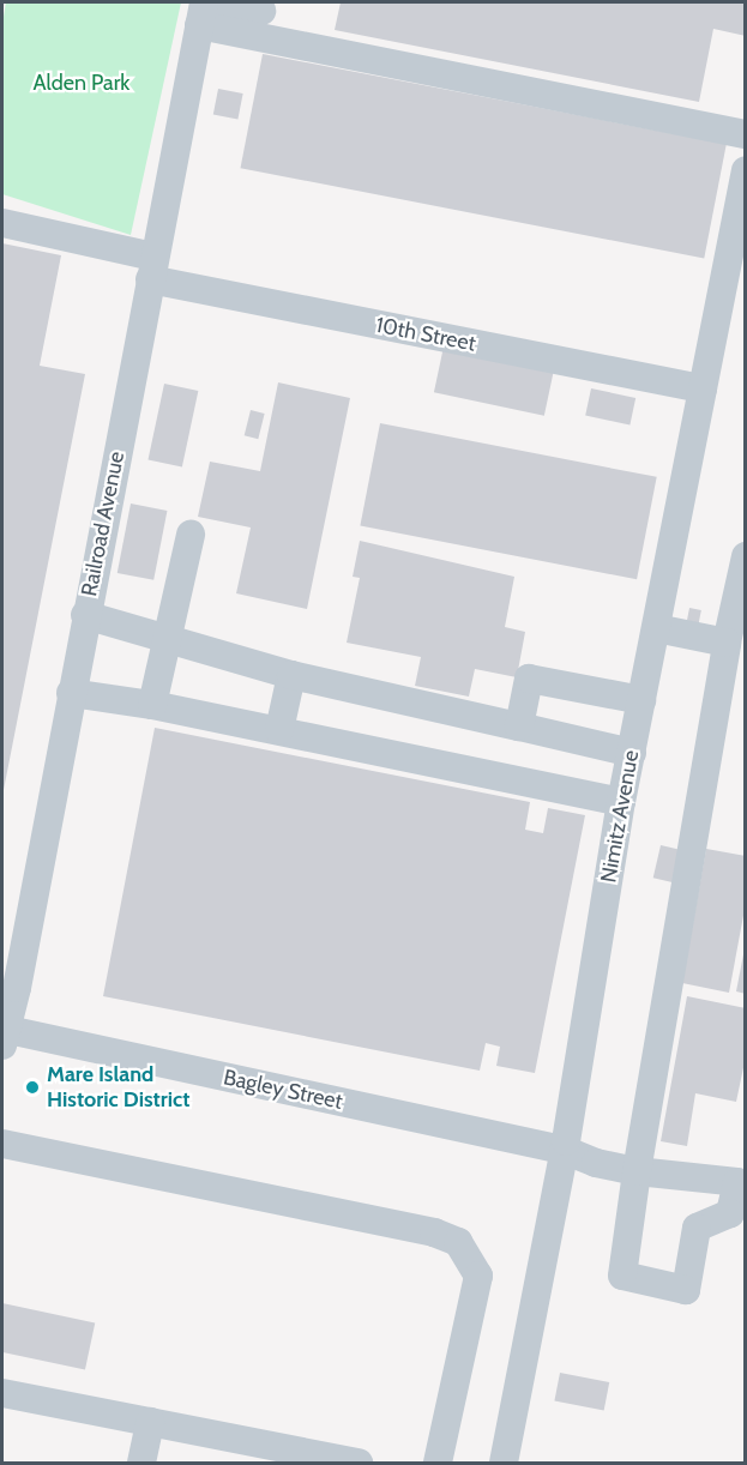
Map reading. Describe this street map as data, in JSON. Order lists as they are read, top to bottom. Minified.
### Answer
{"streets":{"street":["10th Street","Railroad Avenue","Nimitz Avenue","Bagley Street"]},"crossings":[["10th Street","Railroad Avenue"],["10th Street","Nimitz Avenue"],["Railroad Avenue","Bagley Street"],["Nimitz Avenue","Bagley Street"]],"parks":["Alden Park"],"places":["Mare Island Historic District"]}
